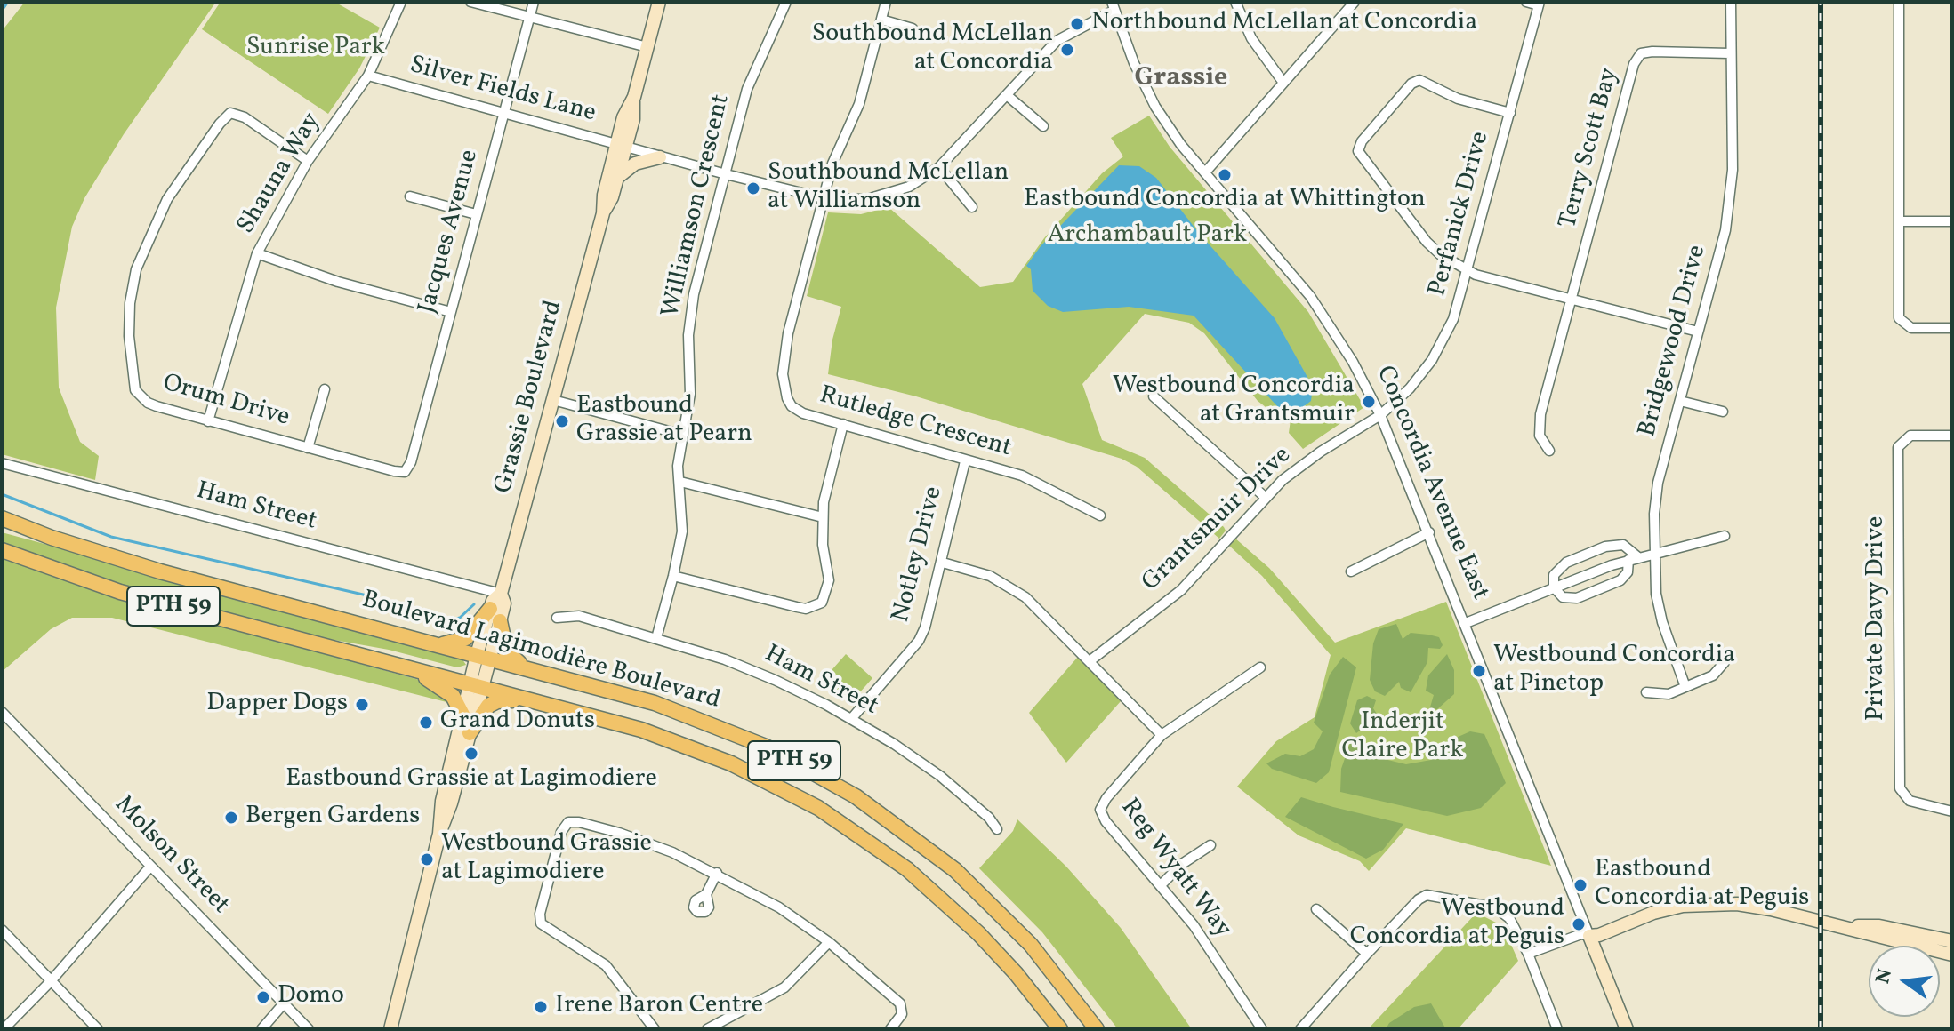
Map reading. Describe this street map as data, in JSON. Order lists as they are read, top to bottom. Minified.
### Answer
{"streets":{"main road":["PTH 59","Boulevard Lagimodière Boulevard"],"street":["Silver Fields Lane","Terry Scott Bay","Shauna Way","Williamson Crescent","Perfanick Drive","Jacques Avenue","Bridgewood Drive","Grassie Boulevard","Orum Drive","Rutledge Crescent","Concordia Avenue East","Ham Street","Grantsmuir Drive","Notley Drive","Private Davy Drive","Molson Street","Reg Wyatt Way"]},"crossings":[["Silver Fields Lane","Shauna Way"],["Silver Fields Lane","Williamson Crescent"],["Silver Fields Lane","Jacques Avenue"],["Silver Fields Lane","Grassie Boulevard"],["Silver Fields Lane","Rutledge Crescent"],["Silver Fields Lane","Concordia Avenue East"],["Terry Scott Bay","Bridgewood Drive"],["Shauna Way","Orum Drive"],["Williamson Crescent","Ham Street"],["Perfanick Drive","Concordia Avenue East"],["Perfanick Drive","Grantsmuir Drive"],["Jacques Avenue","Orum Drive"],["Grassie Boulevard","Ham Street"],["Grassie Boulevard","Boulevard Lagimodière Boulevard"],["Rutledge Crescent","Notley Drive"],["Concordia Avenue East","Grantsmuir Drive"],["Ham Street","Notley Drive"]],"districts":["Grassie"],"parks":["Sunrise Park","Archambault Park","Inderjit Claire Park"],"places":["Northbound McLellan at Concordia","Southbound McLellan at Concordia","Eastbound Concordia at Whittington","Southbound McLellan at Williamson","Westbound Concordia at Grantsmuir","Eastbound Grassie at Pearn","Westbound Concordia at Pinetop","Dapper Dogs","Grand Donuts","Eastbound Grassie at Lagimodiere","Bergen Gardens","Westbound Grassie at Lagimodiere","Eastbound Concordia at Peguis","Westbound Concordia at Peguis","Domo","Irene Baron Centre"],"north":"left"}
